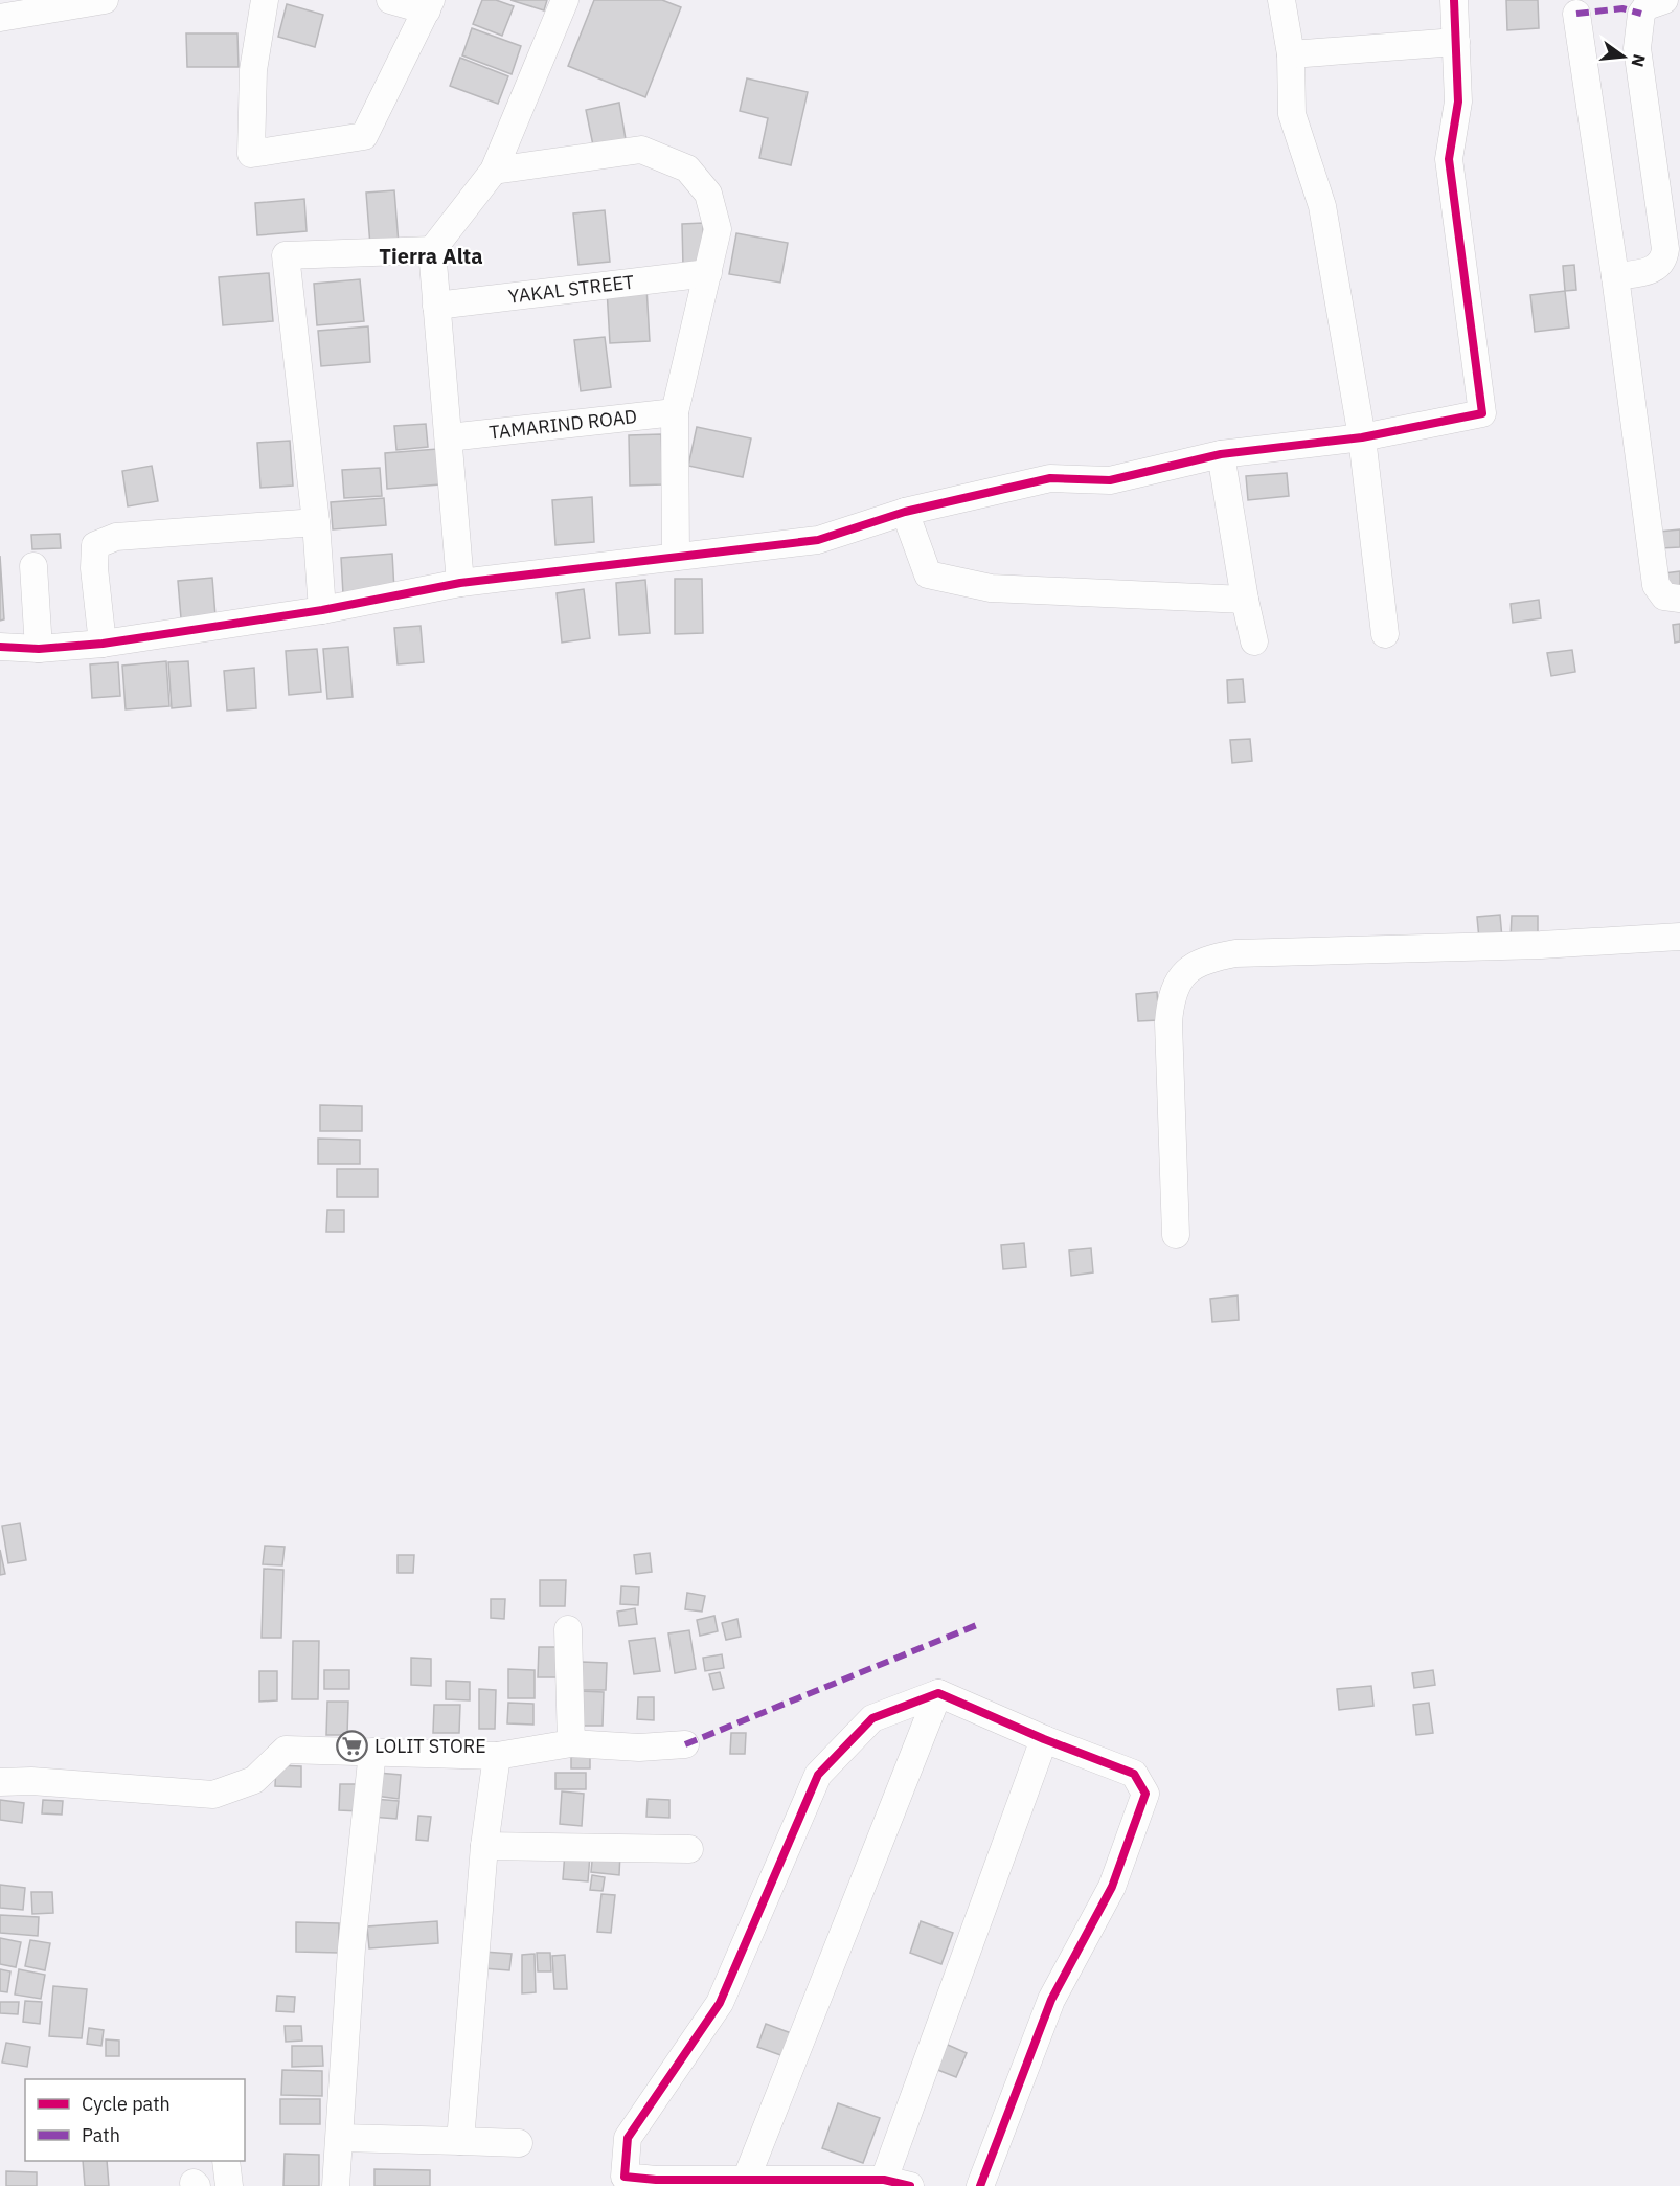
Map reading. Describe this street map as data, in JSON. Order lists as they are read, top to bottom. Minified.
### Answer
{"streets":{"street":["YAKAL STREET","TAMARIND ROAD"]},"districts":["Tierra Alta"],"places":{"supermarket":["LOLIT STORE"]},"legend":["Cycle path","Path"],"north":"right"}
